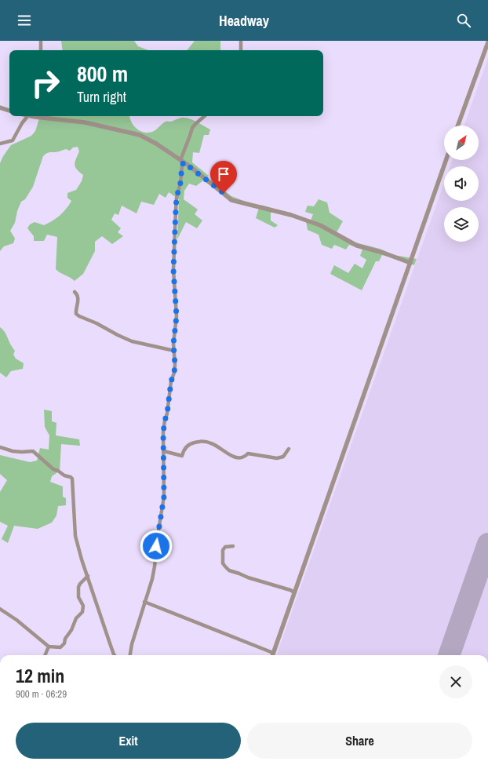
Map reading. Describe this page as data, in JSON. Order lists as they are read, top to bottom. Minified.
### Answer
{"north":"top right","page":{"header":"Headway","turn":["800 m","Turn right"],"heading":["12 min","900 m · 06:29"],"buttons":["Exit","Share"]}}
